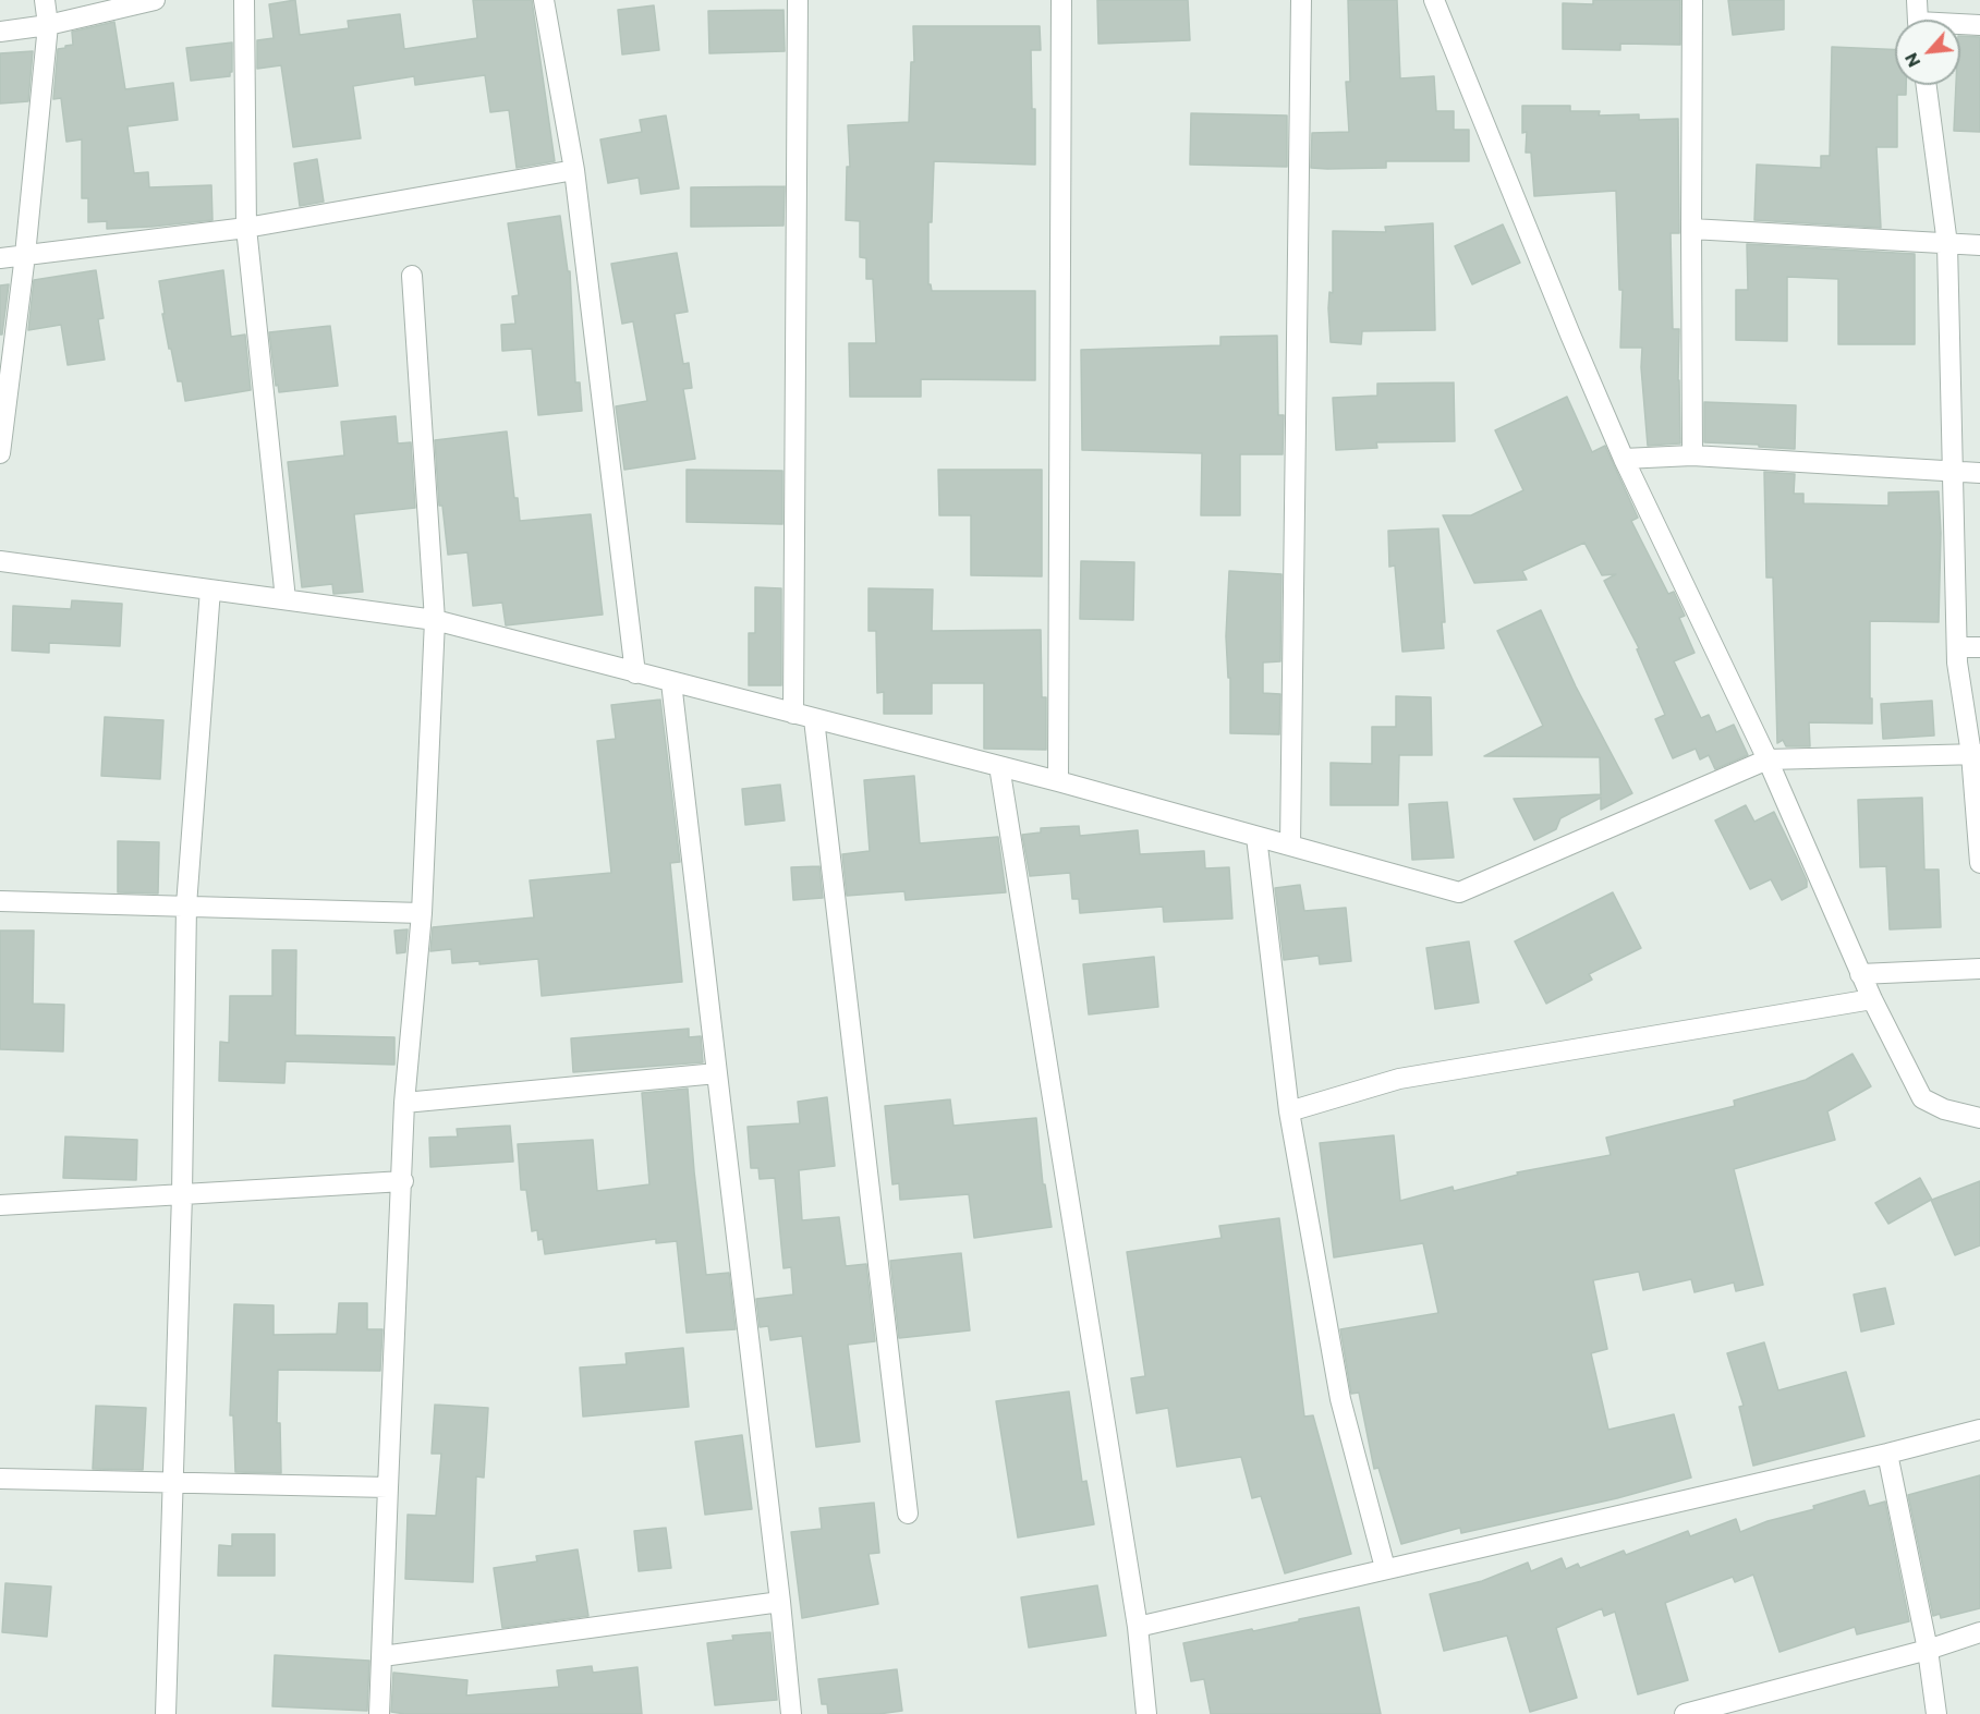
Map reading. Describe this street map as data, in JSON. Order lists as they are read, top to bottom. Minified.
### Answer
{"north":"bottom left"}
